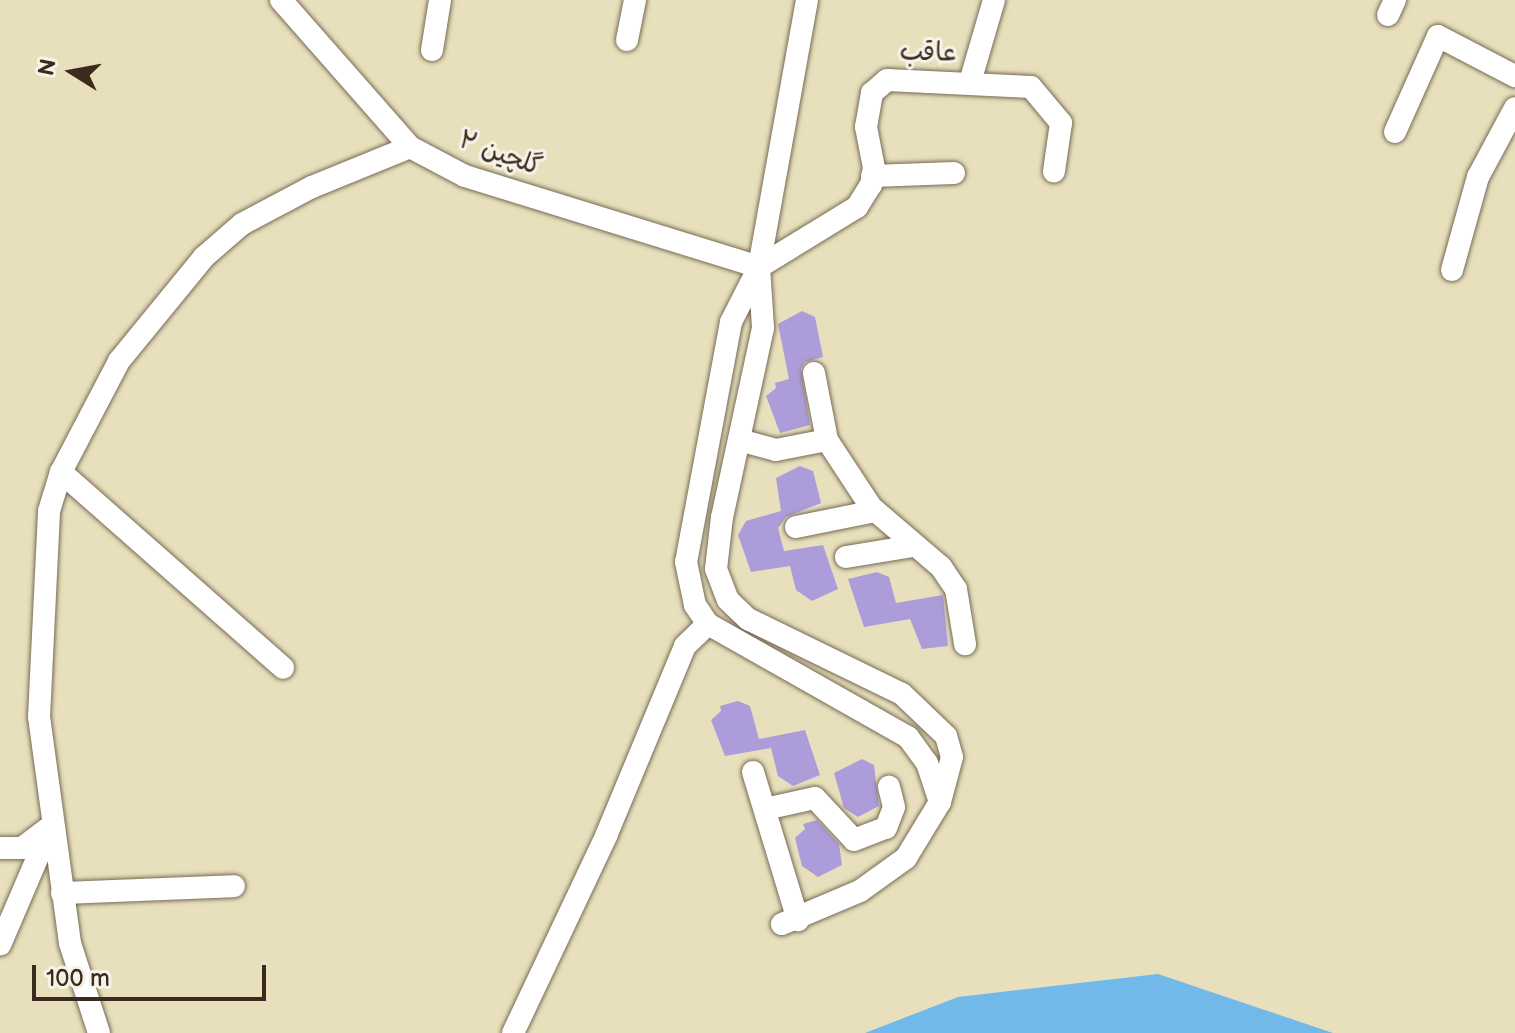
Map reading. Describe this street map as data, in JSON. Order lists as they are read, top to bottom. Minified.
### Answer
{"streets":{"street":["عاقب","گلچین ۲"]},"scale_bar":"100 m","north":"left"}
